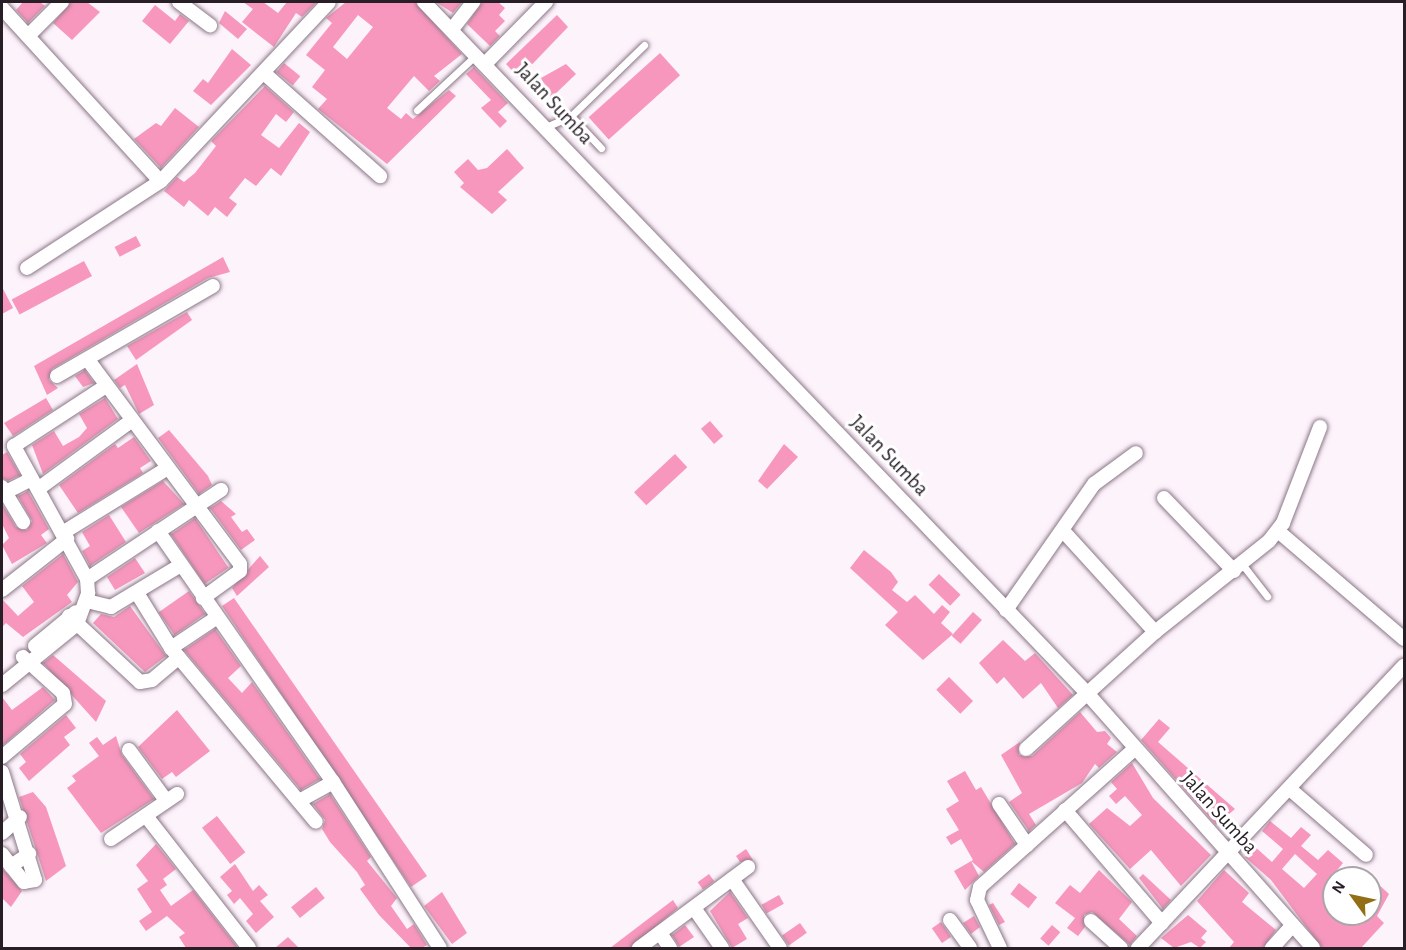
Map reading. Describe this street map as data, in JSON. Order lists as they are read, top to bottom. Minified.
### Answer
{"streets":{"street":["Jalan Sumba"]},"north":"top left"}
